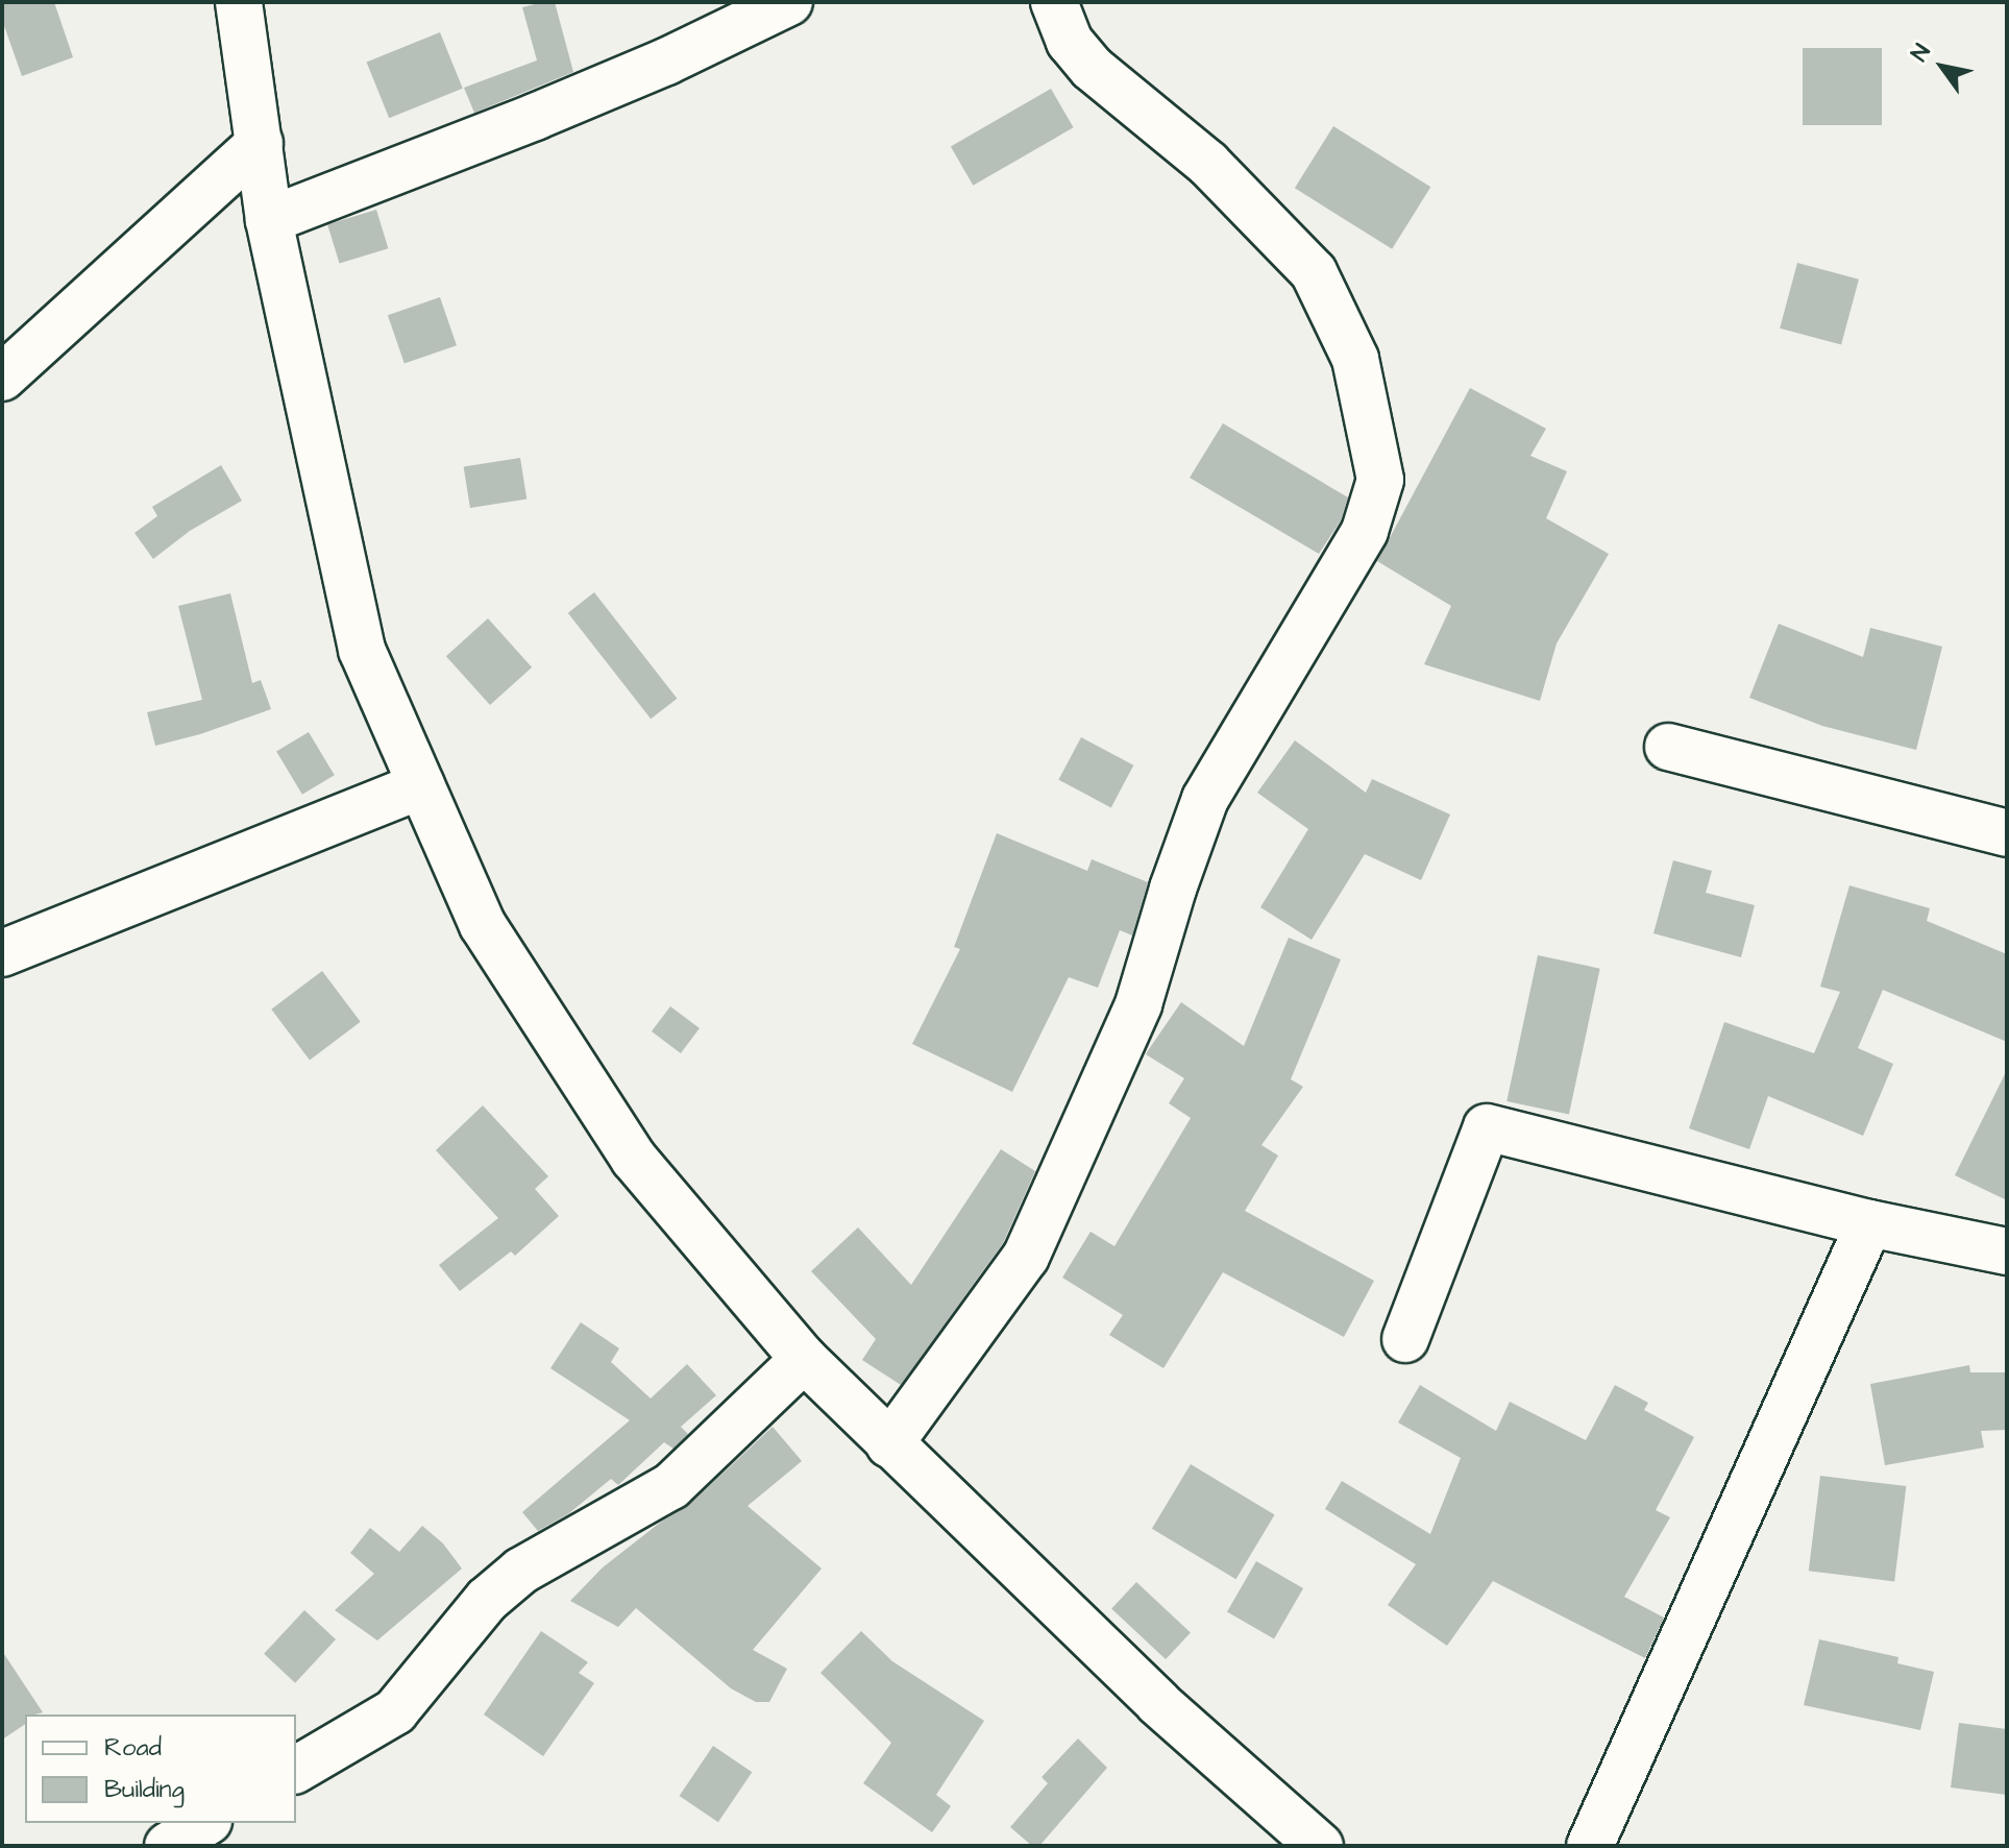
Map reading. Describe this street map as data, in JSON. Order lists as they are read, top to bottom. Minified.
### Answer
{"legend":["Road","Building"],"north":"top left"}
